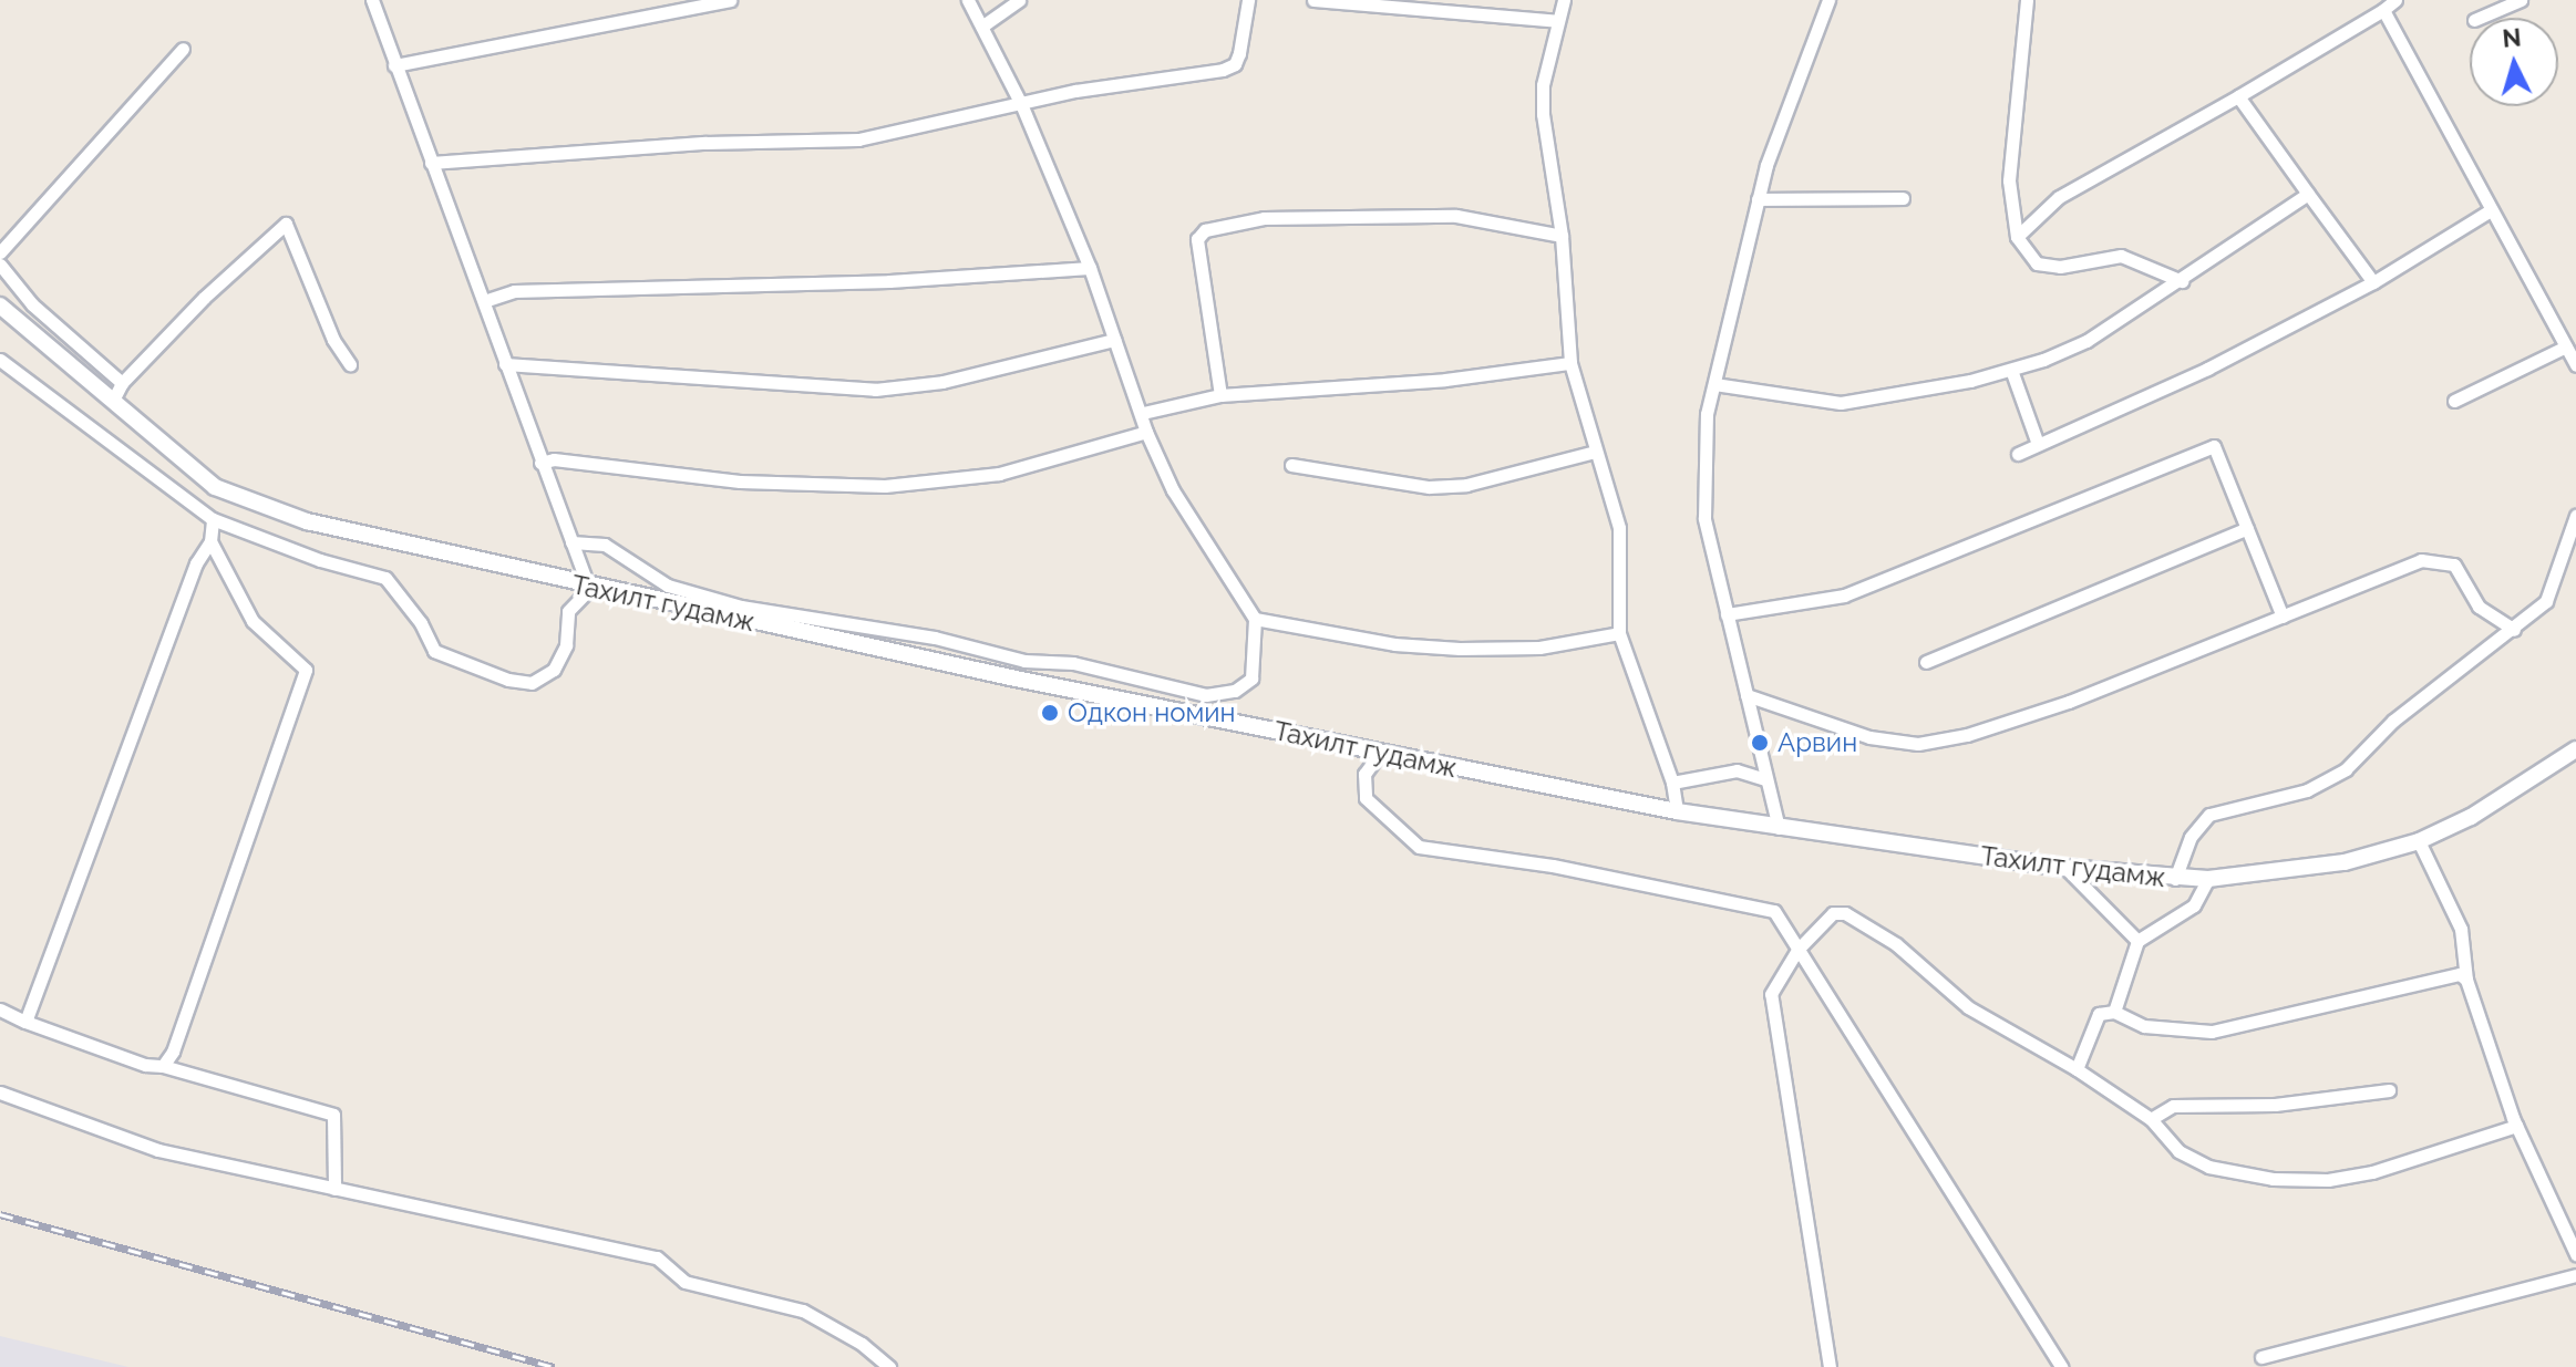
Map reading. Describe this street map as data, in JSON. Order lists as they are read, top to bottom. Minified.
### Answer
{"streets":{"main road":["Тахилт гудамж"]},"places":["Одкон номин","Арвин"],"north":"top"}
